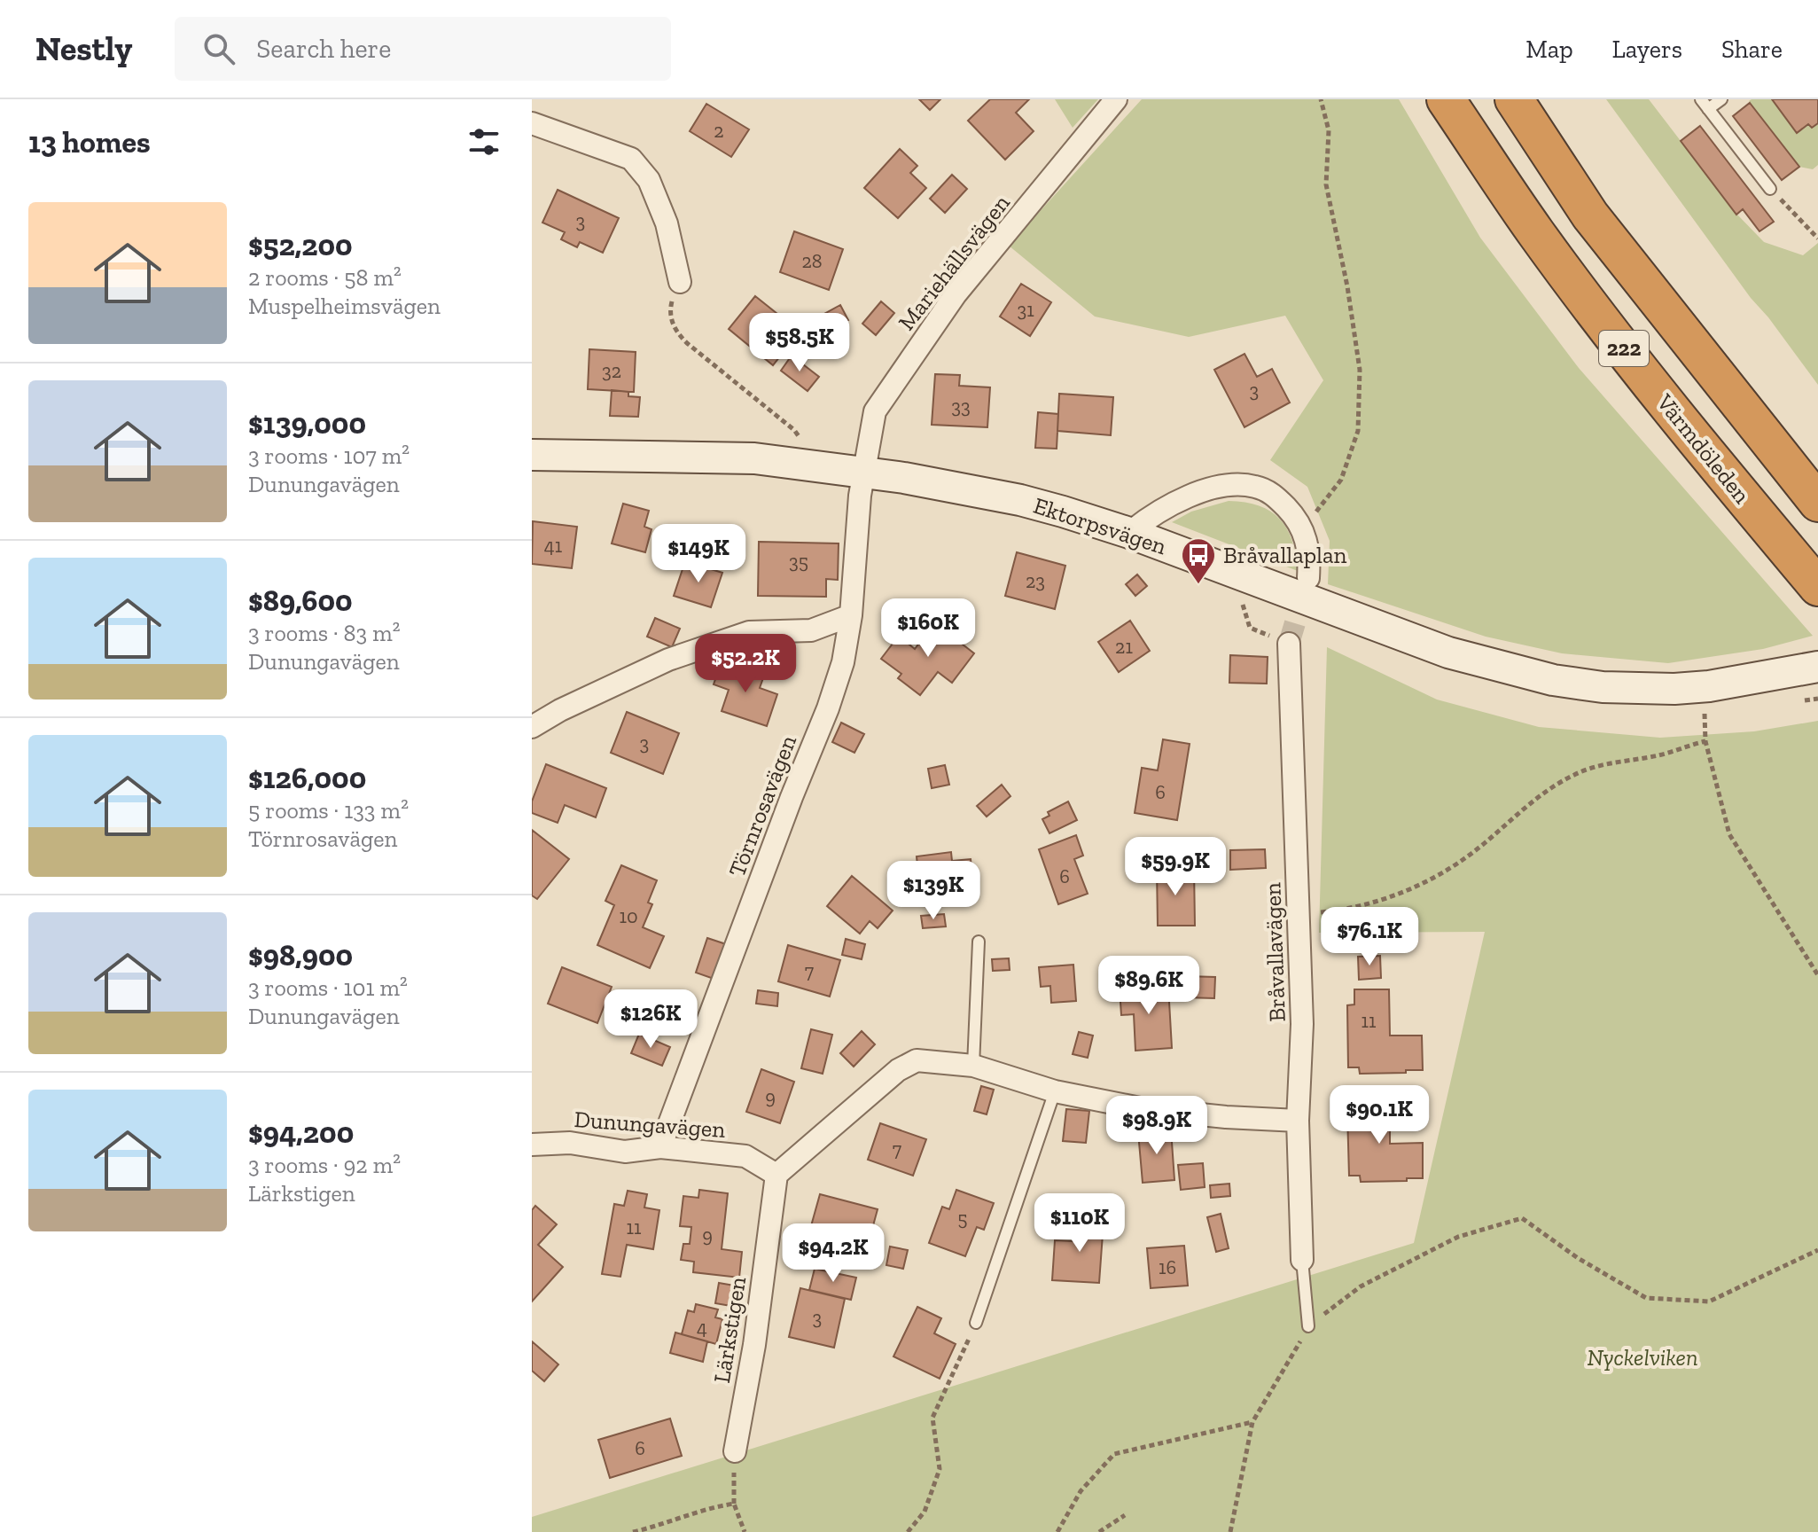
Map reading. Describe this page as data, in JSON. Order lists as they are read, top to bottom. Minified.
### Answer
{"streets":{"highway":["222","Värmdöleden"],"street":["Mariehällsvägen","Ektorpsvägen","Törnrosavägen","Bråvallavägen","Dunungavägen","Lärkstigen"]},"crossings":[["Mariehällsvägen","Ektorpsvägen"],["Mariehällsvägen","Törnrosavägen"],["Ektorpsvägen","Törnrosavägen"],["Törnrosavägen","Dunungavägen"],["Dunungavägen","Lärkstigen"]],"parks":["Nyckelviken"],"places":{"bus stop":["Bråvallaplan"]},"house_numbers":["2","3","28","31","32","3","33","41","35","23","21","3","6","6","10","7","11","9","7","5","11","9","16","3","4","6"],"page":{"header":"Nestly","search":"Search here","nav":["Map","Layers","Share"],"heading":"13 homes","list":[{"name":"$52,200","note":"2 rooms · 58 m² · Muspelheimsvägen"},{"name":"$139,000","note":"3 rooms · 107 m² · Dunungavägen"},{"name":"$89,600","note":"3 rooms · 83 m² · Dunungavägen"},{"name":"$126,000","note":"5 rooms · 133 m² · Törnrosavägen"},{"name":"$98,900","note":"3 rooms · 101 m² · Dunungavägen"},{"name":"$94,200","note":"3 rooms · 92 m² · Lärkstigen"}],"price":["$58.5K","$149K","$160K","$52.2K","$59.9K","$139K","$76.1K","$89.6K","$126K","$90.1K","$98.9K","$110K","$94.2K"]}}
